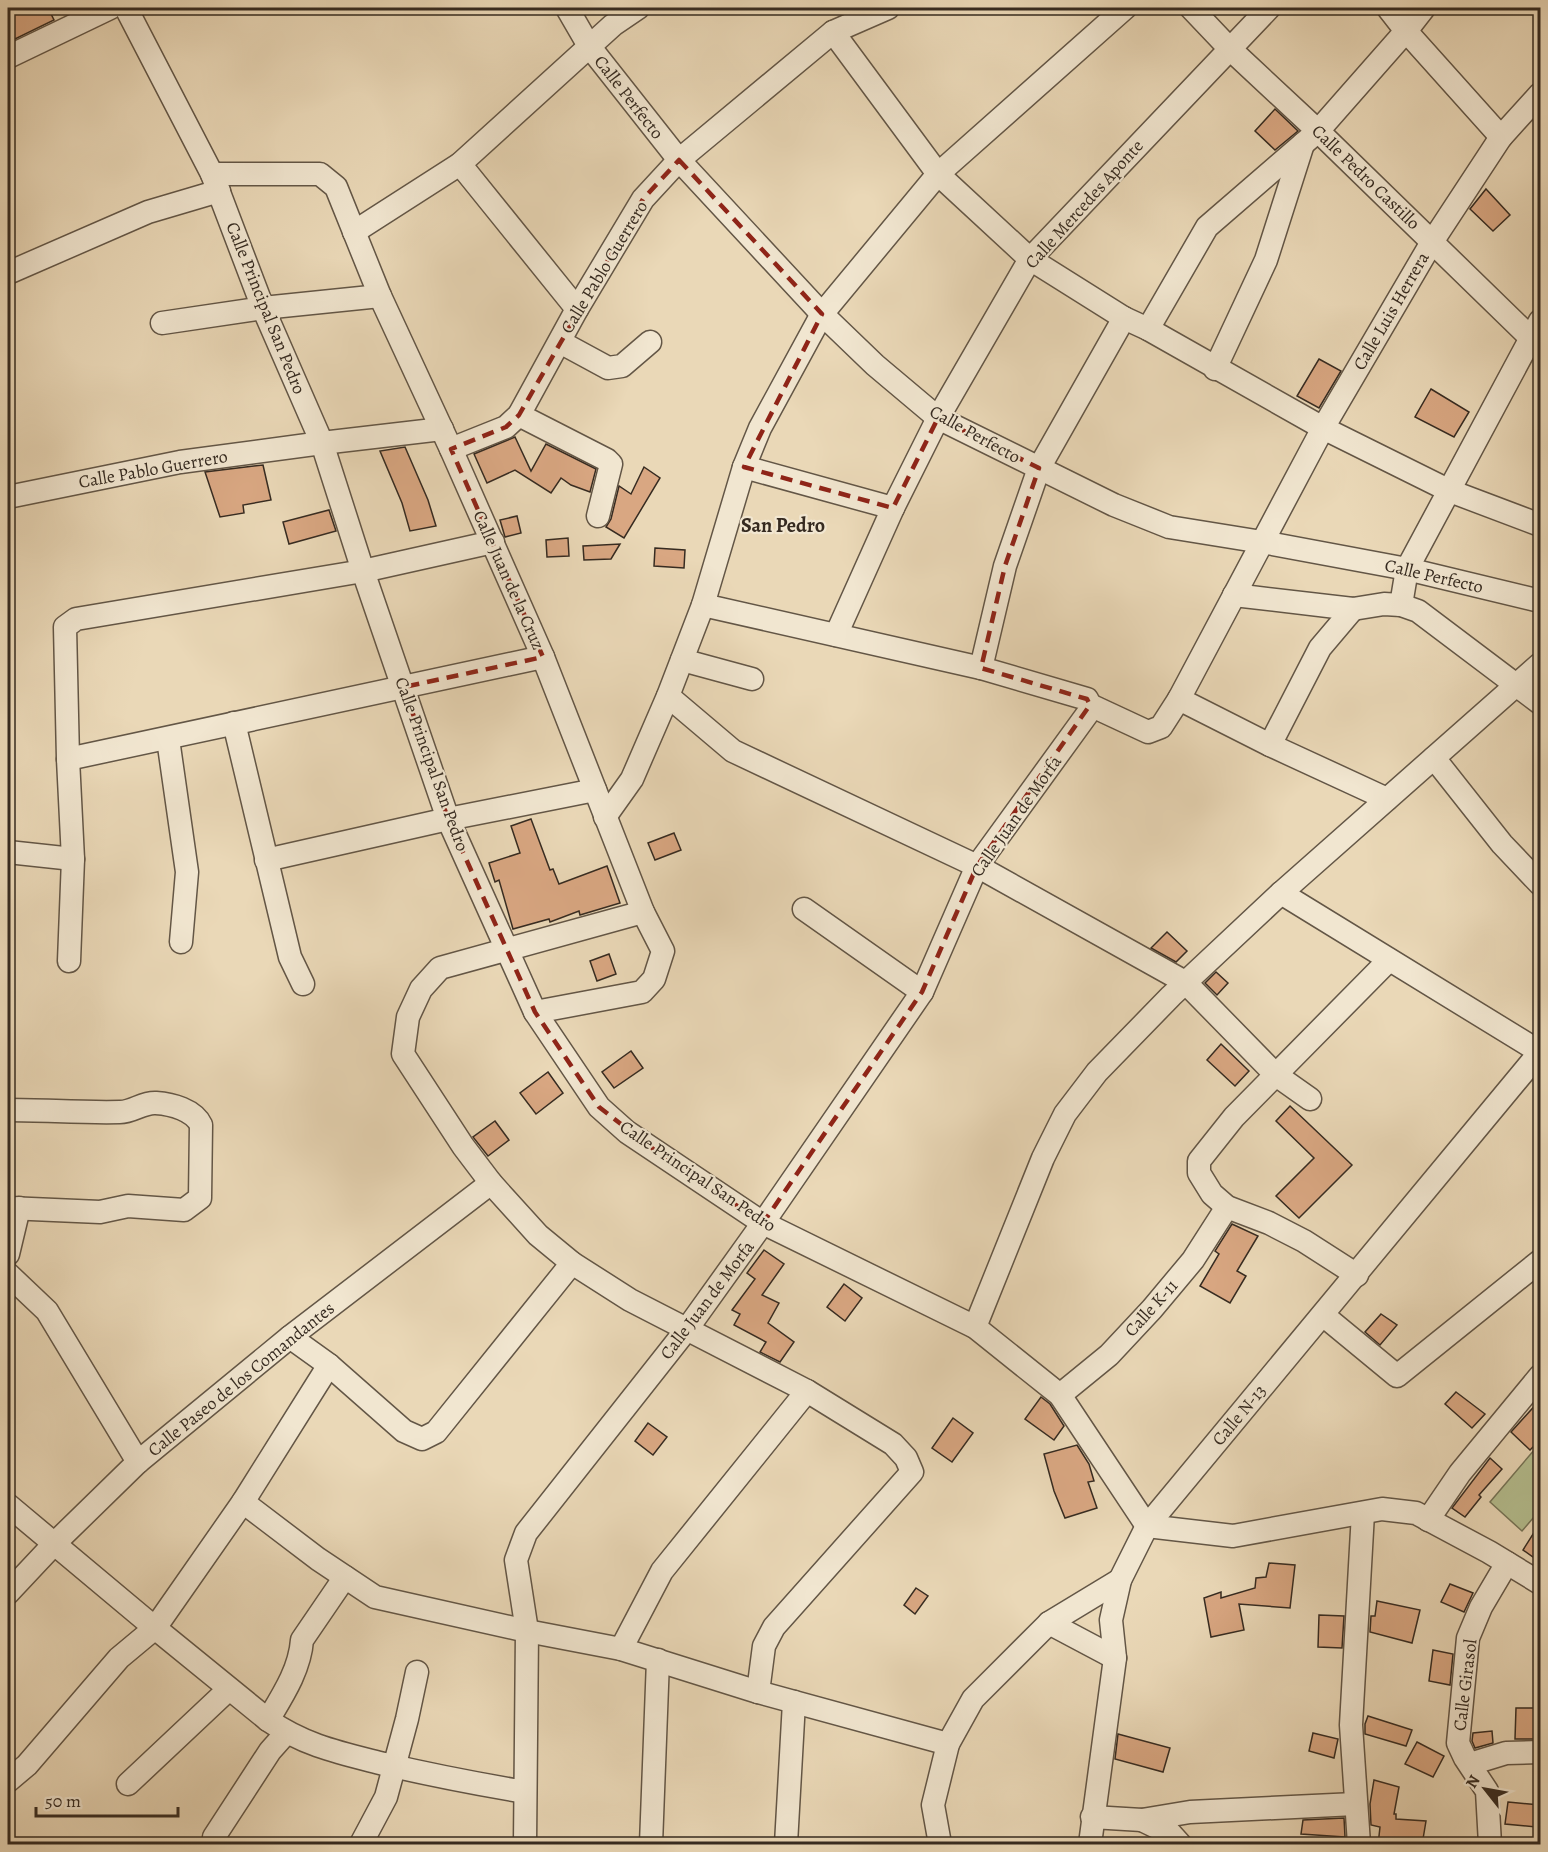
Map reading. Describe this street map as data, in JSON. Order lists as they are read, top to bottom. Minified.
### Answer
{"streets":{"street":["Calle Perfecto","Calle Pedro Castillo","Calle Mercedes Aponte","Calle Pablo Guerrero","Calle Principal San Pedro","Calle Luis Herrera","Calle Juan de la Cruz","Calle Juan de Morfa","Calle K-11","Calle Paseo de los Comandantes","Calle N-13","Calle Girasol"]},"crossings":[["Calle Perfecto","Calle Mercedes Aponte"],["Calle Perfecto","Calle Pablo Guerrero"],["Calle Perfecto","Calle Luis Herrera"],["Calle Pedro Castillo","Calle Mercedes Aponte"],["Calle Pedro Castillo","Calle Luis Herrera"],["Calle Mercedes Aponte","Calle Luis Herrera"],["Calle Pablo Guerrero","Calle Principal San Pedro"],["Calle Pablo Guerrero","Calle Juan de la Cruz"],["Calle Principal San Pedro","Calle Juan de la Cruz"],["Calle Principal San Pedro","Calle Juan de Morfa"],["Calle Principal San Pedro","Calle K-11"],["Calle Principal San Pedro","Calle N-13"],["Calle Luis Herrera","Calle Juan de Morfa"]],"districts":["San Pedro"],"scale_bar":"50 m","north":"top left"}
